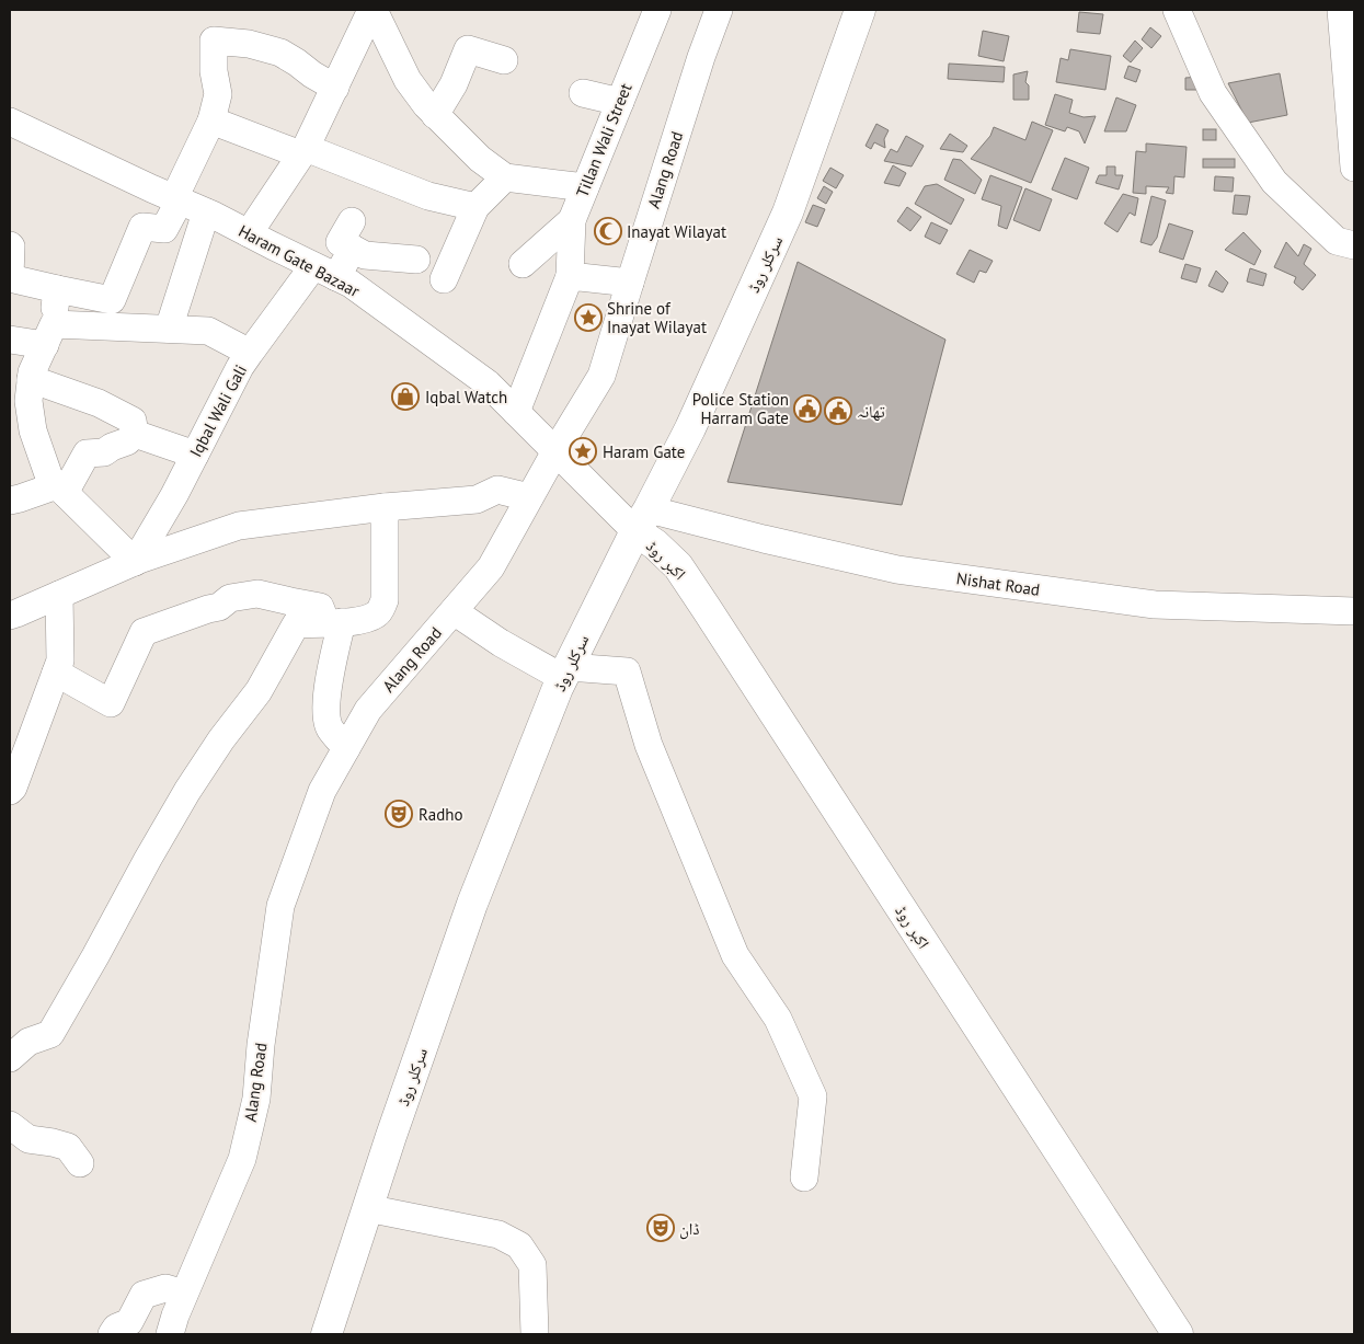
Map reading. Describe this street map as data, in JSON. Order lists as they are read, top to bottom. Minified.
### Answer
{"streets":{"main road":["سرکلر روڈ","اکبر روڈ"],"street":["Tillan Wali Street","Alang Road","Haram Gate Bazaar","Iqbal Wali Gali","Nishat Road"]},"crossings":[["Tillan Wali Street","Haram Gate Bazaar"],["Alang Road","Haram Gate Bazaar"],["Haram Gate Bazaar","سرکلر روڈ"],["Haram Gate Bazaar","Iqbal Wali Gali"],["Haram Gate Bazaar","اکبر روڈ"],["Haram Gate Bazaar","Nishat Road"],["سرکلر روڈ","اکبر روڈ"],["سرکلر روڈ","Nishat Road"],["اکبر روڈ","Nishat Road"]],"places":{"mosque":["Inayat Wilayat"],"place":["Shrine of Inayat Wilayat","Haram Gate"],"shop":["Iqbal Watch"],"public building":["Police Station Harram Gate","تھانہ"],"theatre":["Radho","ڈان"]}}
